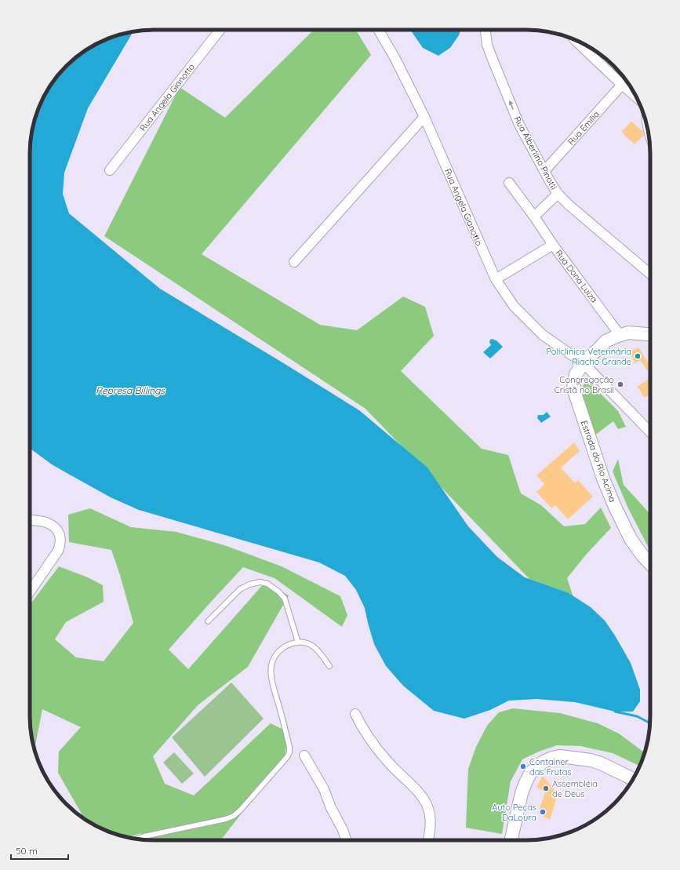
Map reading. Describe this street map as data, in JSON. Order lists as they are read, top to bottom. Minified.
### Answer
{"streets":{"main road":["Estrada do Rio Acima"],"street":["Rua Angela Gianotto","Rua Emilia","Rua Albertino Pinotti","Rua Dona Luiza"]},"crossings":[["Rua Angela Gianotto","Estrada do Rio Acima"],["Rua Emilia","Rua Albertino Pinotti"],["Rua Dona Luiza","Estrada do Rio Acima"]],"one_way":["Rua Albertino Pinotti"],"water":["Represa Billings"],"places":["Policlinica Veterinária Riacho Grande","Congregação Cristã no Brasil","Container das Frutas","Assembléia de Deus","Auto Peças DaLoura"],"scale_bar":"50 m"}
